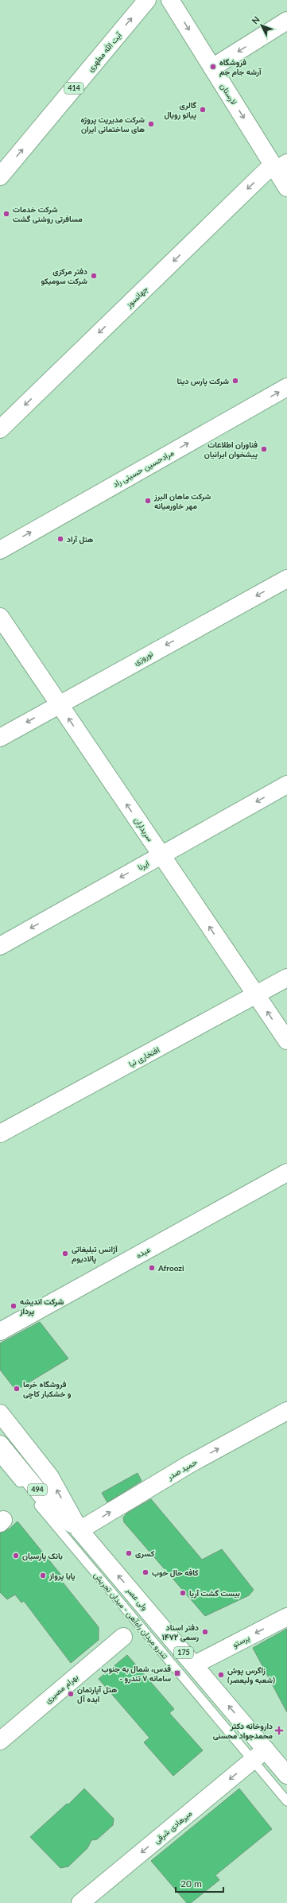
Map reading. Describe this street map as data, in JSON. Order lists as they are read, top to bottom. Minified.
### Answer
{"streets":{"street":["آیت الله مطهری","414","لارستان","جهانسوز","مرادحسین حسینی راد","نوروزی","سربداران","ايرنا","افتخاری نیا","عبده","حمید صدر","494","ولی عصر","پرستو","175","بهرام مصیری","میرهادی شرقی"],"lane":["تندرو میدان راه‌آهن - میدان تجریش"]},"crossings":[["لارستان","جهانسوز"],["نوروزی","سربداران"],["سربداران","ايرنا"],["سربداران","افتخاری نیا"],["حمید صدر","494"],["حمید صدر","ولی عصر"],["494","ولی عصر"],["ولی عصر","تندرو میدان راه‌آهن - میدان تجریش"],["ولی عصر","پرستو"],["ولی عصر","میرهادی شرقی"],["تندرو میدان راه‌آهن - میدان تجریش","میرهادی شرقی"]],"one_way":["آیت الله مطهری","لارستان","جهانسوز","مرادحسین حسینی راد","نوروزی","سربداران","ايرنا","حمید صدر","ولی عصر","پرستو","میرهادی شرقی"],"places":{"other":["فروشگاه آرشه جام جم","گالری پیانو رویال","شرکت مدیریت پروژه های ساختمانی ایران","شرکت خدمات مسافرتی روشنی گشت","دفتر مرکزی شرکت سومیکو","شرکت پارس دیتا","فناوران اطلاعات پیشخوان ایرانیان","شرکت ماهان البرز مهر خاورمیانه","هتل آراد","آژانس تبلیغاتی پالادیوم","Afroozi","شرکت اندیشه پرداز","فروشگاه خرما و خشکبار کاچی","كسرى","بانک پارسیان","کافه حال خوب","پایا پرواز","بیست گشت آریا","دفتر اسناد رسمی ۱۴۷۲","زاگرس پوش (شعبه ولیعصر)","هتل آپارتمان ایده آل"],"transit":["قدس، شمال به جنوب - سامانه ۷ تندرو"],"health":["داروخانه دکتر محمدجواد محسنی"]},"scale_bar":"20 m","north":"top left"}
